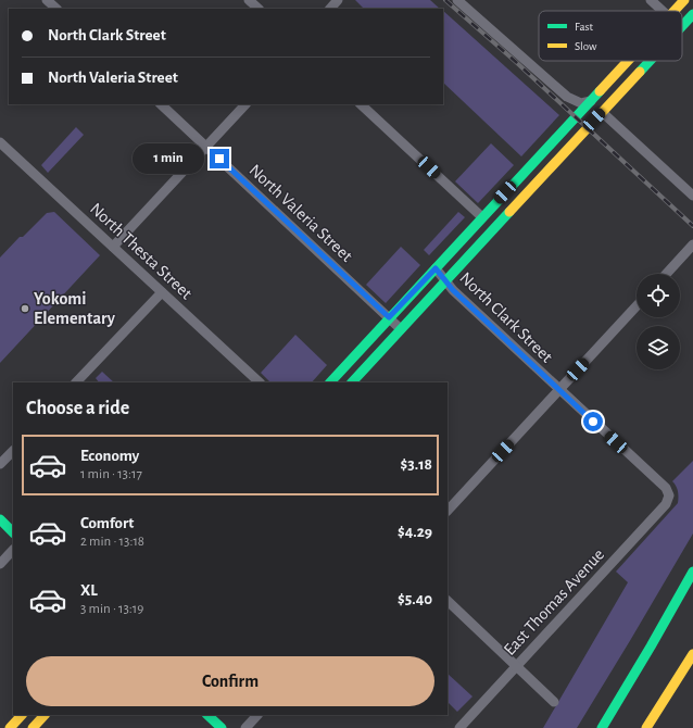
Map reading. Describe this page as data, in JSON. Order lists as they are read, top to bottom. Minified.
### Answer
{"streets":{"street":["North Valeria Street","North Thesta Street","North Clark Street","East Thomas Avenue"]},"crossings":[["North Clark Street","East Thomas Avenue"]],"places":["Yokomi Elementary"],"legend":["Fast","Slow"],"page":{"banner":["North Clark Street","North Valeria Street"],"bubble":"1 min","heading":"Choose a ride","list":[{"name":"Economy","note":"1 min · 13:17","value":"$3.18"},{"name":"Comfort","note":"2 min · 13:18","value":"$4.29"},{"name":"XL","note":"3 min · 13:19","value":"$5.40"}],"buttons":"Confirm"}}
